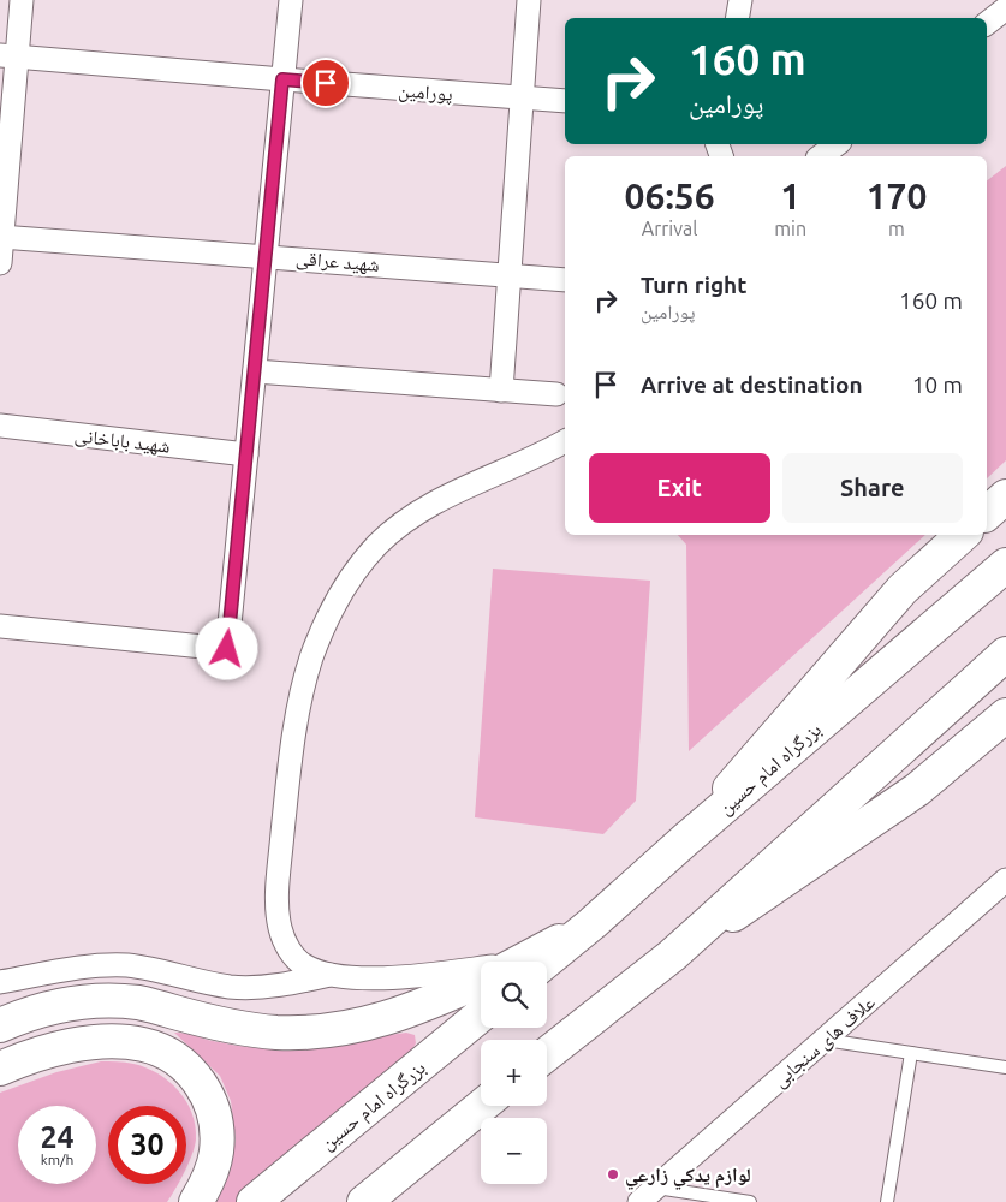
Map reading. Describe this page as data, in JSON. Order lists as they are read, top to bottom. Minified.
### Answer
{"streets":{"main road":["بزرگراه امام حسین"],"street":["پورامین","شهید عراقی","شهید باباخانی","علاف های سنجابی"]},"places":["لوازم يدكي زارعي"],"page":{"turn":["160 m","پورامین"],"eta":["06:56","Arrival","1","min","170","m"],"list":[{"name":"Turn right","note":"پورامین","value":"160 m"},{"name":"Arrive at destination","value":"10 m"}],"buttons":["Exit","Share"],"map_buttons":["+","−"],"speed":"24 km/h","limit":"30"}}
